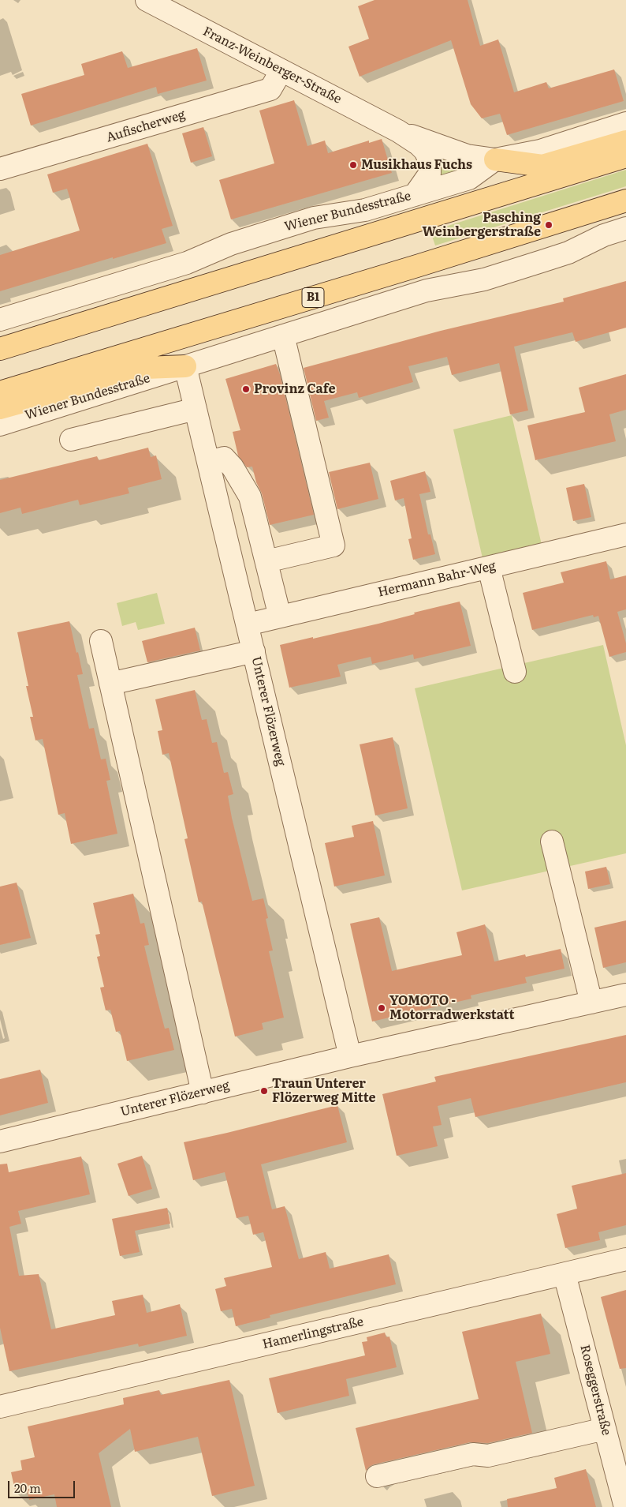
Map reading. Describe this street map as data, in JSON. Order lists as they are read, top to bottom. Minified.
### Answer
{"streets":{"main road":["Wiener Bundesstraße","B1"],"street":["Franz-Weinberger-Straße","Aufischerweg","Hermann Bahr-Weg","Unterer Flözerweg","Hamerlingstraße","Roseggerstraße"]},"crossings":[["Franz-Weinberger-Straße","Aufischerweg"],["Franz-Weinberger-Straße","Wiener Bundesstraße"],["Wiener Bundesstraße","Unterer Flözerweg"],["Hermann Bahr-Weg","Unterer Flözerweg"],["Hamerlingstraße","Roseggerstraße"]],"places":["Musikhaus Fuchs","Pasching Weinbergerstraße","Provinz Cafe","YOMOTO - Motorradwerkstatt","Traun Unterer Flözerweg Mitte"],"scale_bar":"20 m"}
